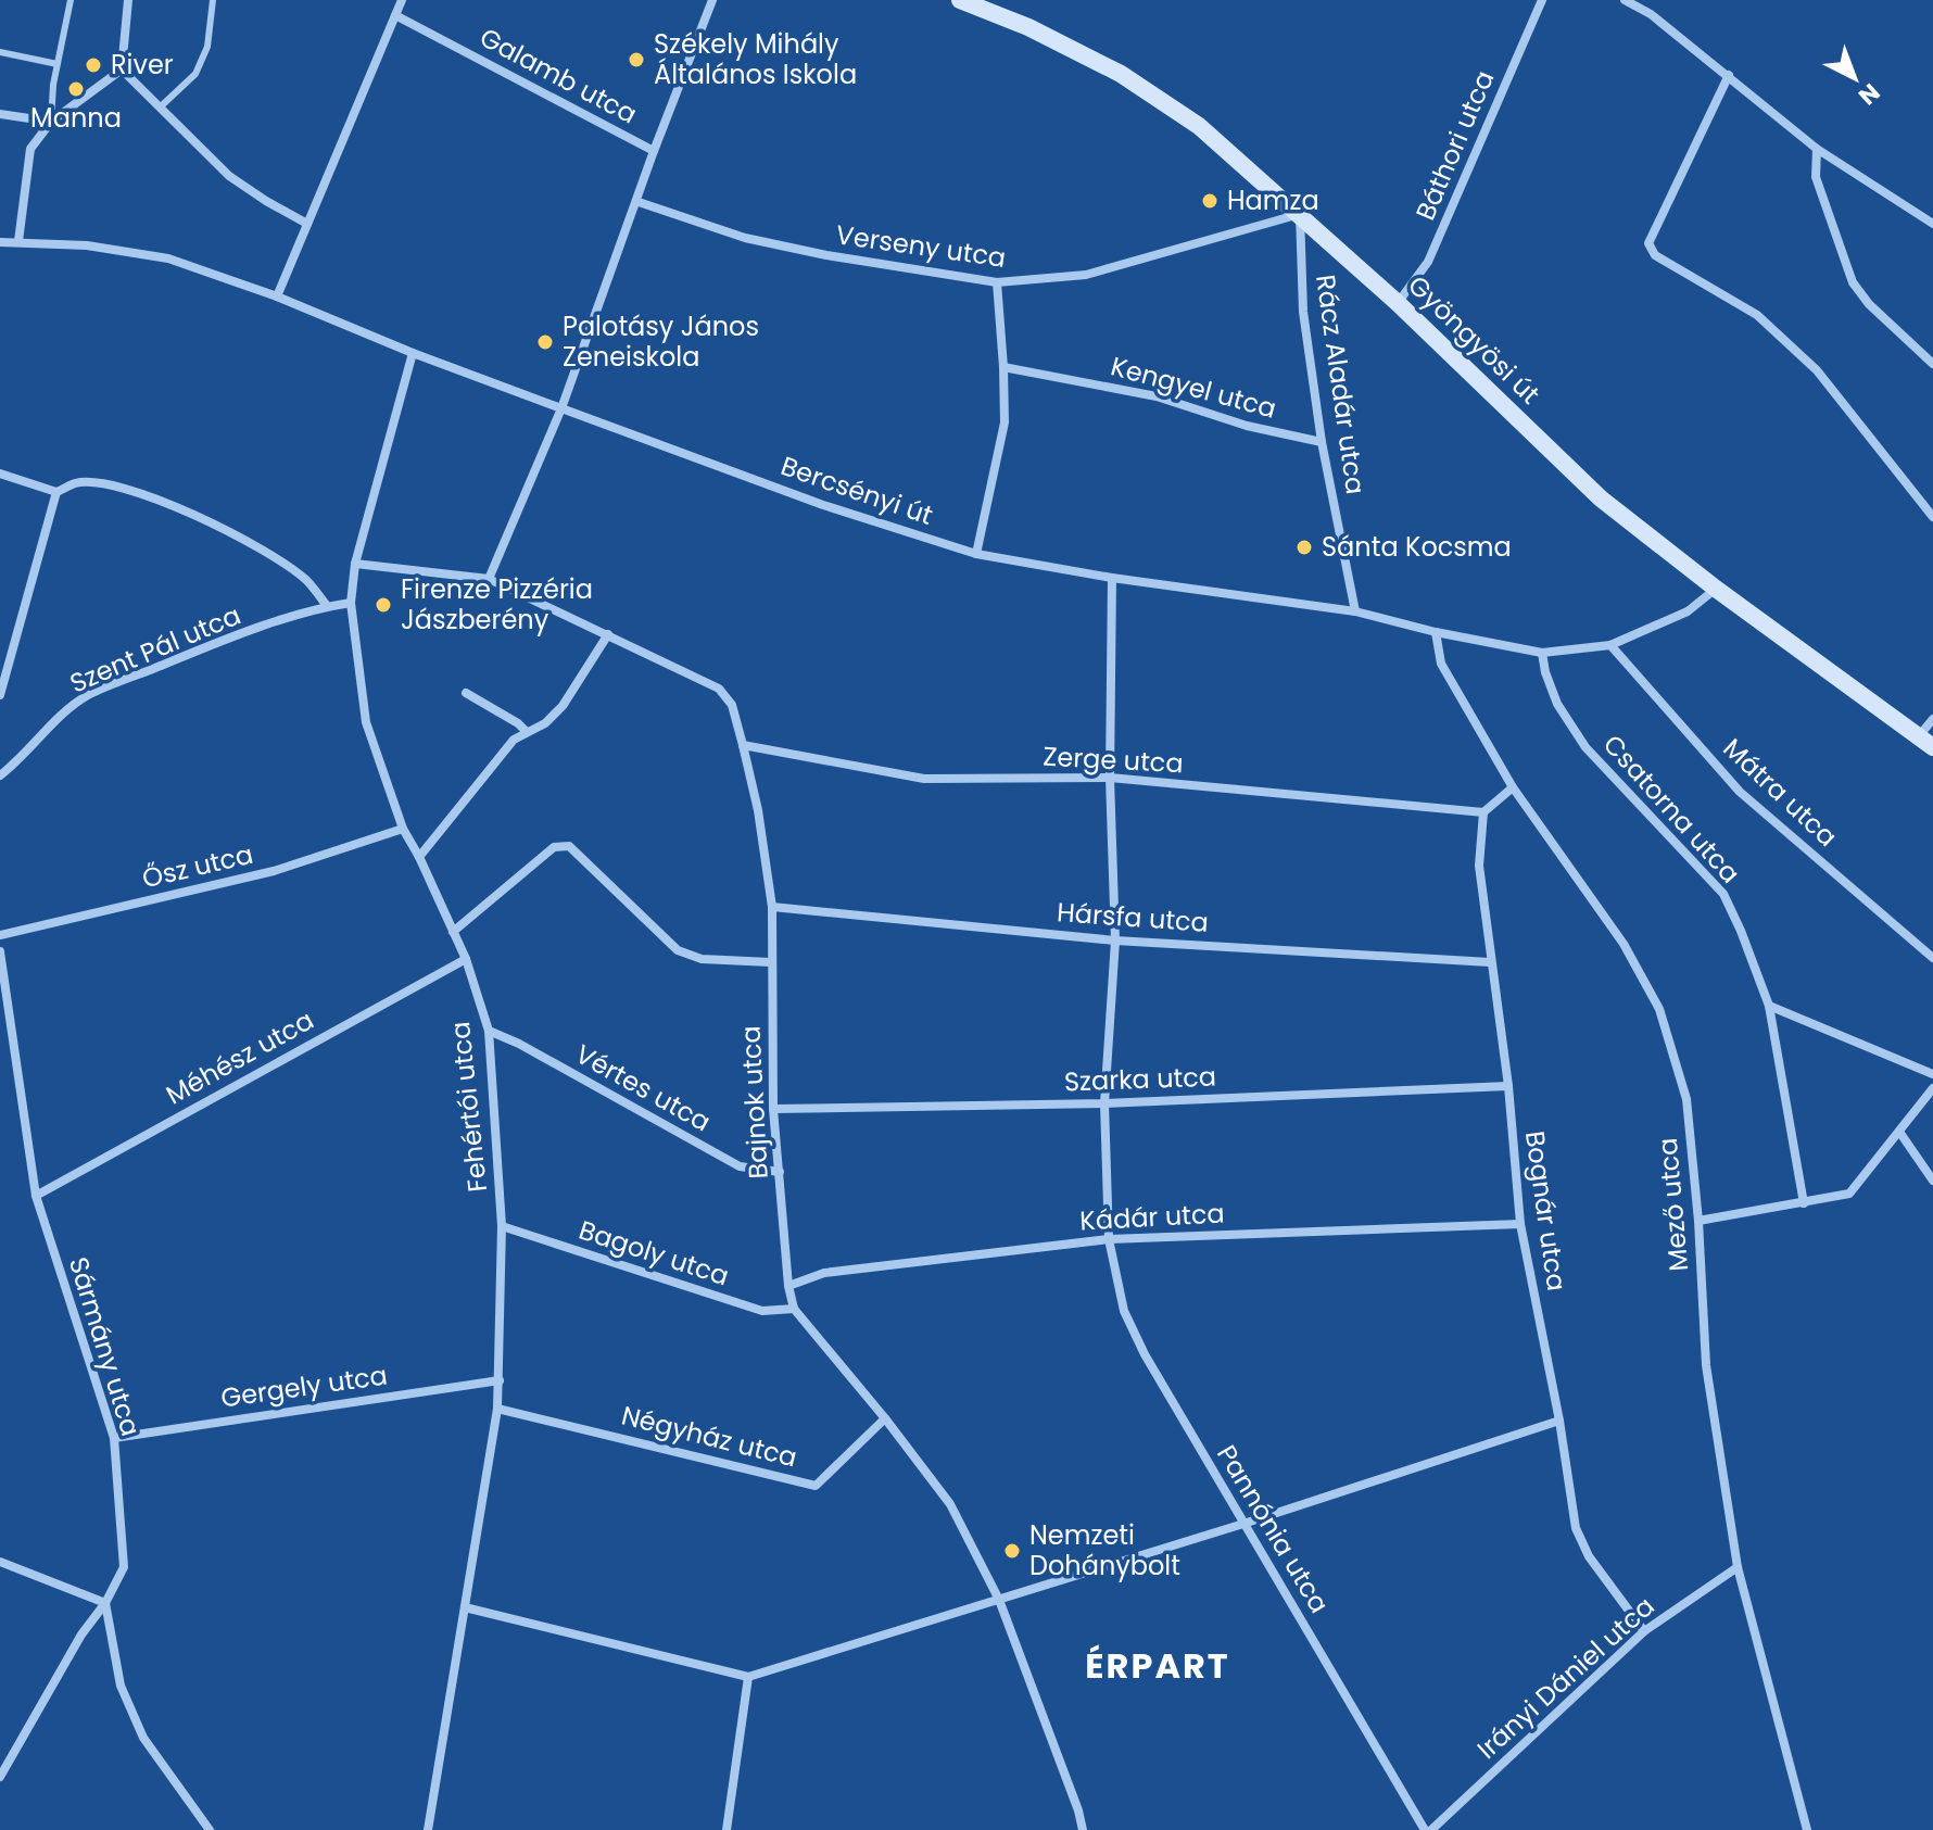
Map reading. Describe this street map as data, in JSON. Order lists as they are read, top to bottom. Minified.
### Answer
{"streets":{"street":["Galamb utca","Báthori utca","Verseny utca","Gyöngyösi út","Rácz Aladár utca","Kengyel utca","Bercsényi út","Szent Pál utca","Zerge utca","Mátra utca","Csatorna utca","Ősz utca","Hársfa utca","Méhész utca","Szarka utca","Vértes utca","Bajnok utca","Fehértói utca","Mező utca","Bognár utca","Kádár utca","Bagoly utca","Sármány utca","Gergely utca","Négyház utca","Pannónia utca","Irányi Dániel utca"]},"crossings":[["Báthori utca","Gyöngyösi út"],["Verseny utca","Gyöngyösi út"],["Verseny utca","Rácz Aladár utca"],["Gyöngyösi út","Rácz Aladár utca"],["Gyöngyösi út","Bercsényi út"],["Rácz Aladár utca","Kengyel utca"],["Rácz Aladár utca","Bercsényi út"],["Bercsényi út","Mátra utca"],["Bercsényi út","Csatorna utca"],["Bercsényi út","Fehértói utca"],["Bercsényi út","Mező utca"],["Bercsényi út","Pannónia utca"],["Szent Pál utca","Fehértói utca"],["Zerge utca","Bajnok utca"],["Zerge utca","Bognár utca"],["Zerge utca","Pannónia utca"],["Ősz utca","Fehértói utca"],["Hársfa utca","Bajnok utca"],["Hársfa utca","Bognár utca"],["Hársfa utca","Pannónia utca"],["Méhész utca","Fehértói utca"],["Méhész utca","Sármány utca"],["Szarka utca","Bajnok utca"],["Szarka utca","Bognár utca"],["Szarka utca","Pannónia utca"],["Vértes utca","Bajnok utca"],["Vértes utca","Fehértói utca"],["Bajnok utca","Fehértói utca"],["Bajnok utca","Kádár utca"],["Bajnok utca","Bagoly utca"],["Bajnok utca","Négyház utca"],["Fehértói utca","Bagoly utca"],["Fehértói utca","Gergely utca"],["Fehértói utca","Négyház utca"],["Mező utca","Irányi Dániel utca"],["Bognár utca","Kádár utca"],["Bognár utca","Irányi Dániel utca"],["Kádár utca","Pannónia utca"],["Sármány utca","Gergely utca"]],"districts":["ÉRPART"],"places":["Székely Mihály Általános Iskola","River","Manna","Hamza","Palotásy János Zeneiskola","Sánta Kocsma","Firenze Pizzéria Jászberény","Nemzeti Dohánybolt"],"north":"bottom right"}
